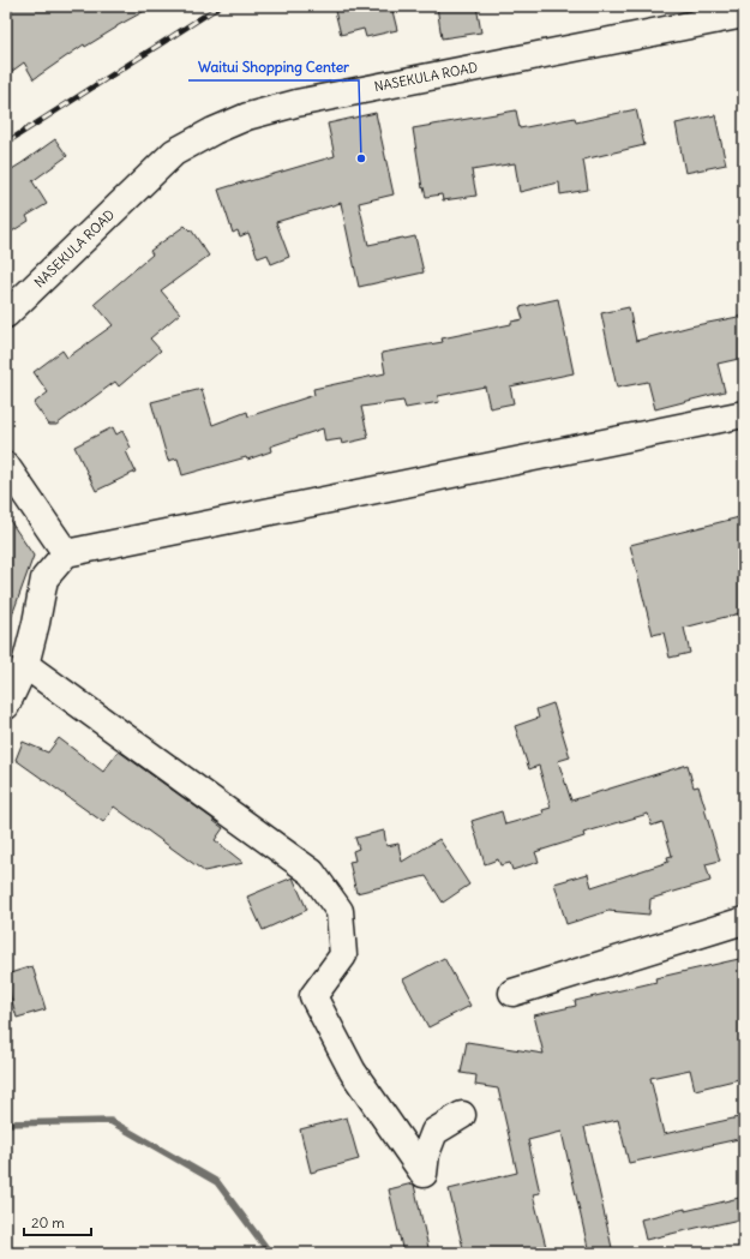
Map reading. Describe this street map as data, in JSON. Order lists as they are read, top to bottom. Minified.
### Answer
{"streets":{"street":["NASEKULA ROAD"]},"places":["Waitui Shopping Center"],"scale_bar":"20 m"}
